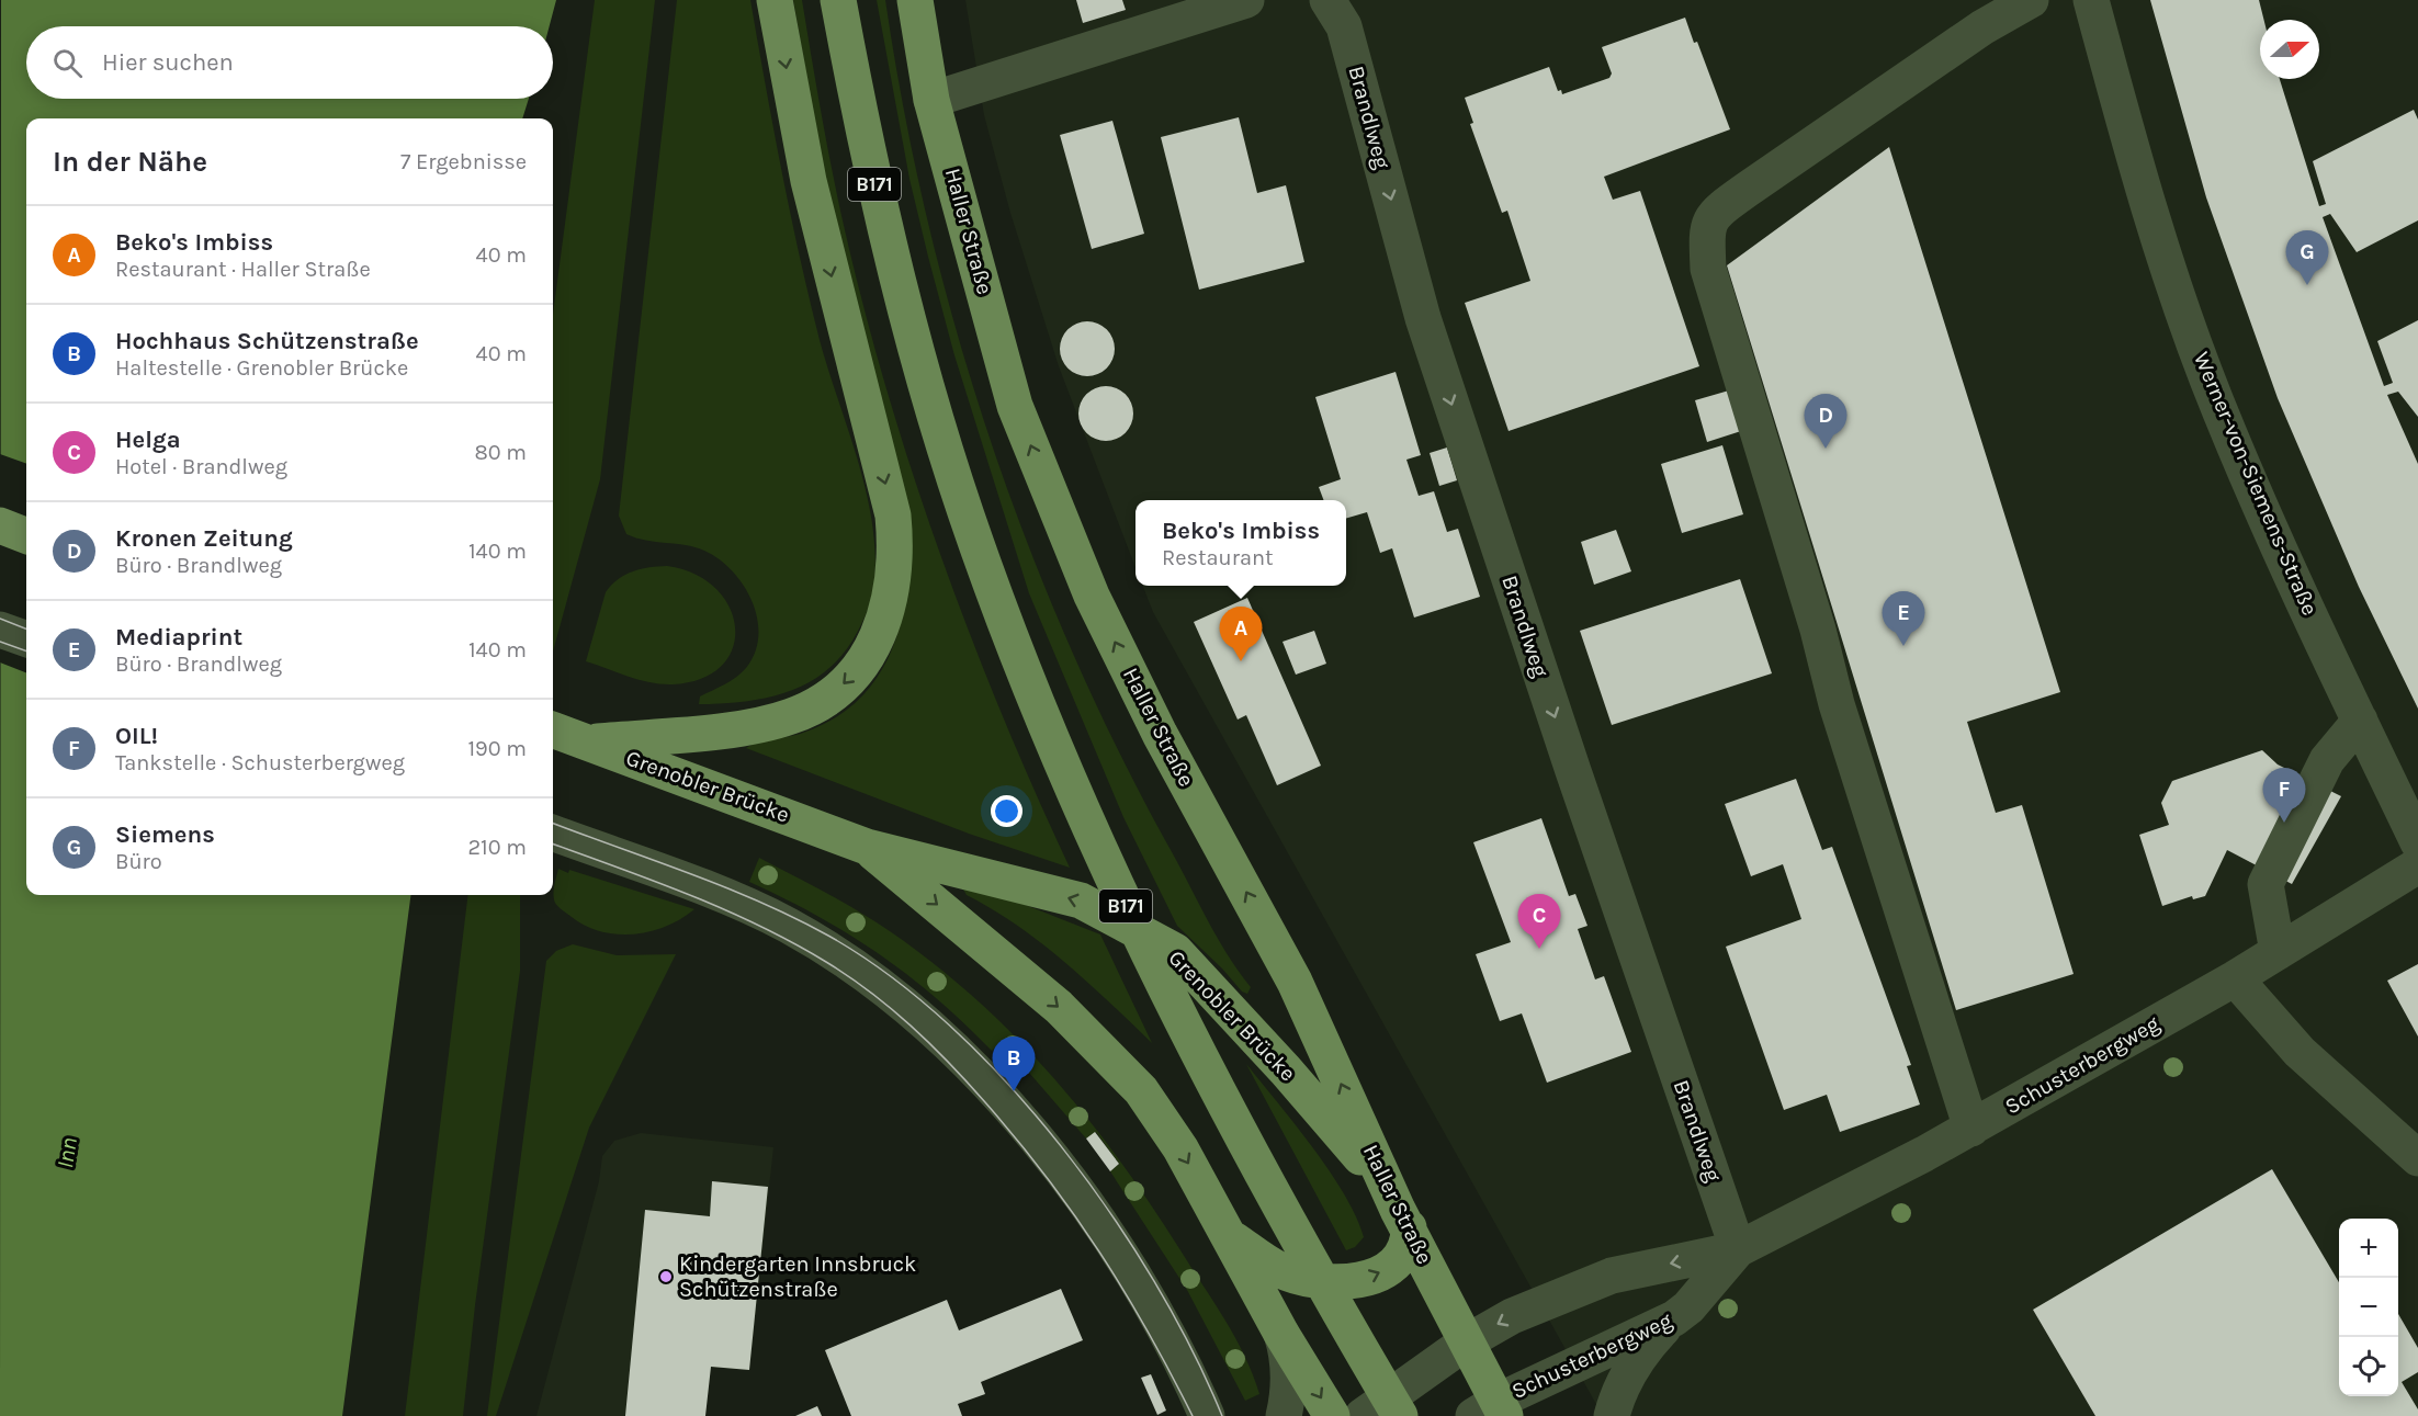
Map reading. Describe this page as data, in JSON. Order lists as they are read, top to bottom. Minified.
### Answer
{"streets":{"main road":["B171","Haller Straße","Grenobler Brücke"],"street":["Brandlweg","Werner-von-Siemens-Straße","Schusterbergweg"]},"crossings":[["Brandlweg","Schusterbergweg"],["Haller Straße","Grenobler Brücke"],["Haller Straße","Schusterbergweg"]],"one_way":["Brandlweg"],"water":["Inn"],"places":["Kindergarten Innsbruck Schützenstraße"],"north":"right","page":{"search":"Hier suchen","heading":["In der Nähe","7 Ergebnisse"],"list":[{"mark":"A","name":"Beko's Imbiss","note":"Restaurant · Haller Straße","value":"40 m"},{"mark":"B","name":"Hochhaus Schützenstraße","note":"Haltestelle · Grenobler Brücke","value":"40 m"},{"mark":"C","name":"Helga","note":"Hotel · Brandlweg","value":"80 m"},{"mark":"D","name":"Kronen Zeitung","note":"Büro · Brandlweg","value":"140 m"},{"mark":"E","name":"Mediaprint","note":"Büro · Brandlweg","value":"140 m"},{"mark":"F","name":"OIL!","note":"Tankstelle · Schusterbergweg","value":"190 m"},{"mark":"G","name":"Siemens","note":"Büro","value":"210 m"}],"pins":["G","D","E","A","F","C","B"],"popup":["Beko's Imbiss","Restaurant"],"map_buttons":["+","−"]}}
